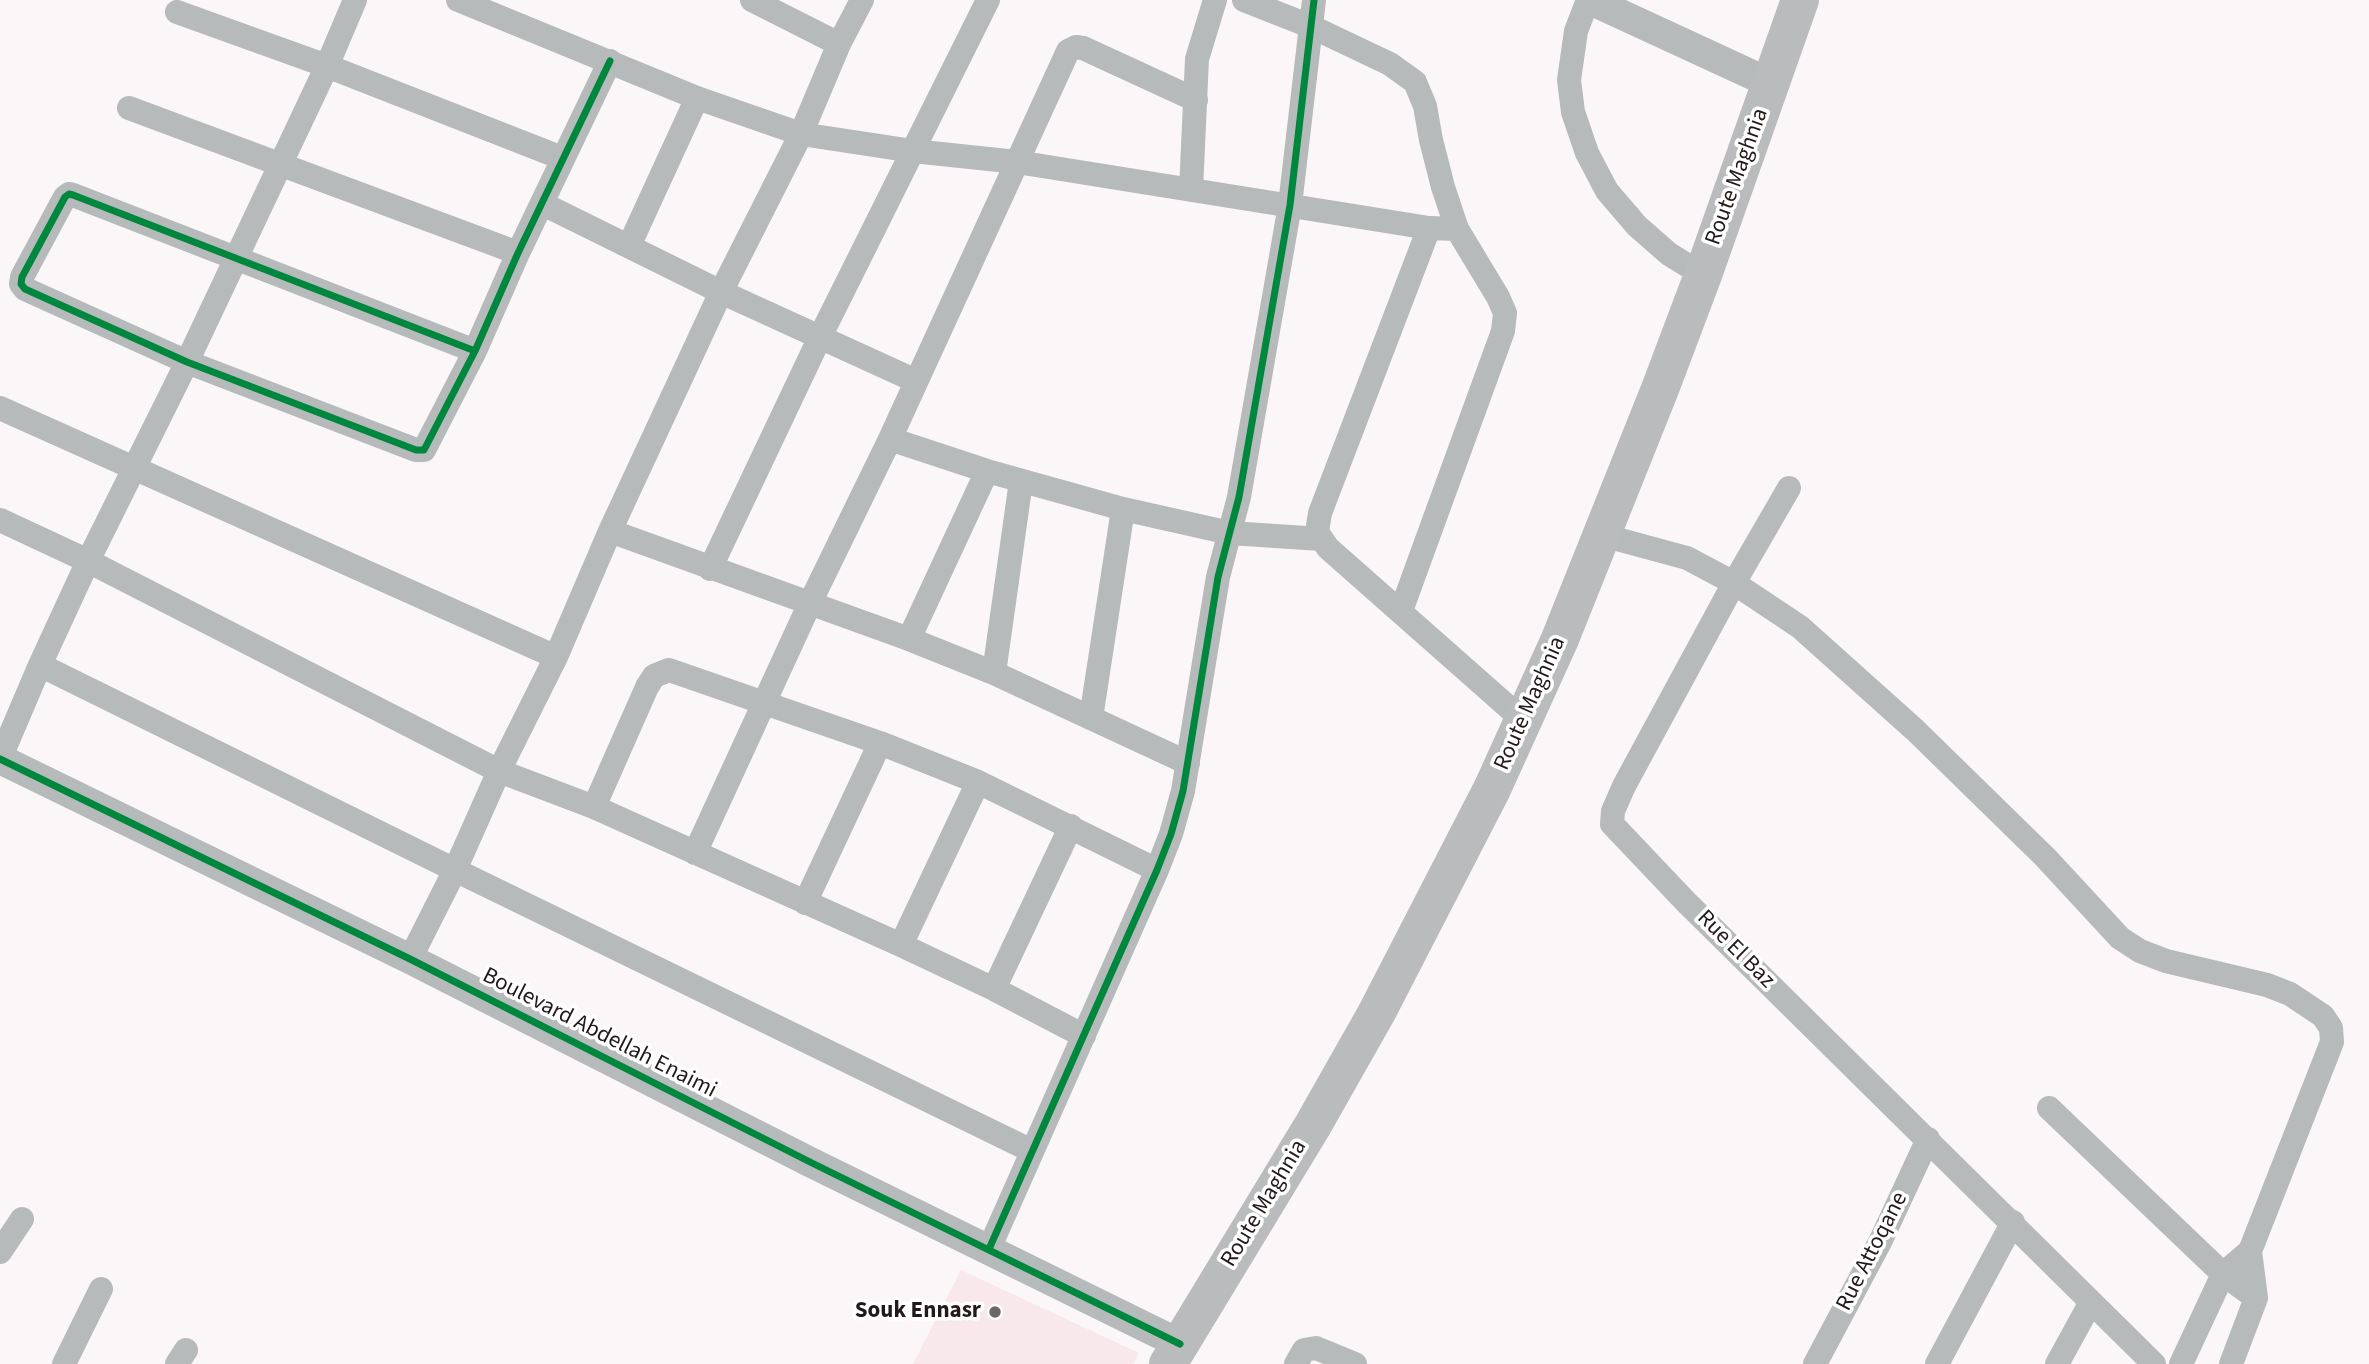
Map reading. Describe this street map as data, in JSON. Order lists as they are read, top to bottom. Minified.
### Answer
{"streets":{"main road":["Route Maghnia"],"street":["Rue El Baz","Boulevard Abdellah Enaimi","Rue Attoqane"]},"crossings":[["Route Maghnia","Boulevard Abdellah Enaimi"],["Rue El Baz","Rue Attoqane"]],"places":["Souk Ennasr"]}
